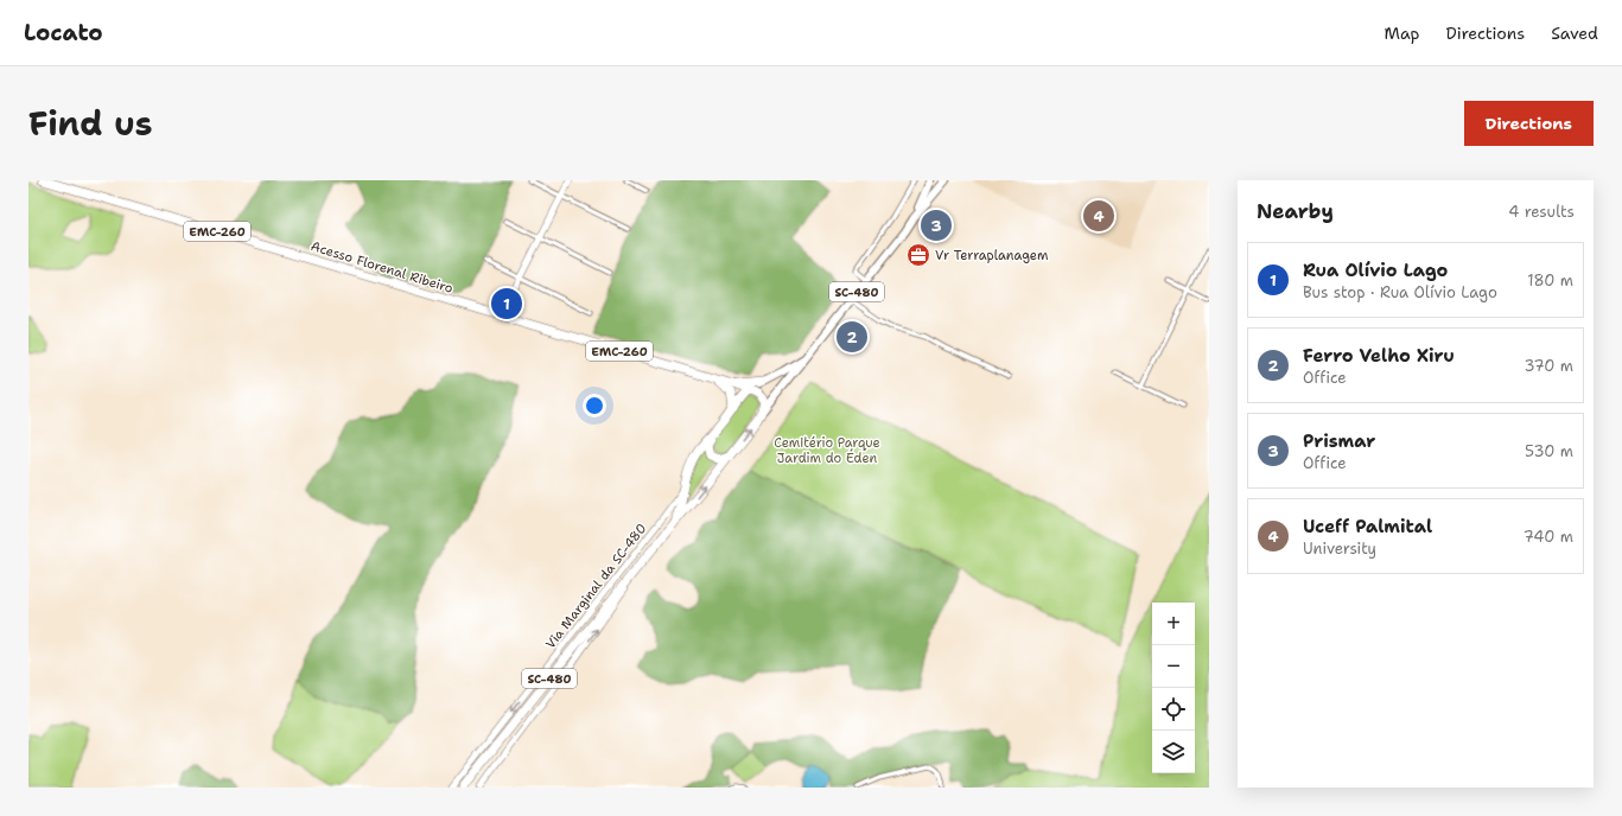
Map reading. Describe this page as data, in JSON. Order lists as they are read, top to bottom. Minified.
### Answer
{"streets":{"highway":["EMC-260","Acesso Florenal Ribeiro","SC-480"],"main road":["Via Marginal da SC-480"]},"crossings":[["Acesso Florenal Ribeiro","SC-480"],["SC-480","Via Marginal da SC-480"]],"parks":["Cemitério Parque Jardim do Éden"],"places":{"office":["Vr Terraplanagem"]},"page":{"header":"Locato","nav":["Map","Directions","Saved"],"title":"Find us","buttons":"Directions","heading":["Nearby","4 results"],"pins":["4","3","1","2"],"list":[{"mark":"1","name":"Rua Olívio Lago","note":"Bus stop · Rua Olívio Lago","value":"180 m"},{"mark":"2","name":"Ferro Velho Xiru","note":"Office","value":"370 m"},{"mark":"3","name":"Prismar","note":"Office","value":"530 m"},{"mark":"4","name":"Uceff Palmital","note":"University","value":"740 m"}],"map_buttons":["+","−"]}}
